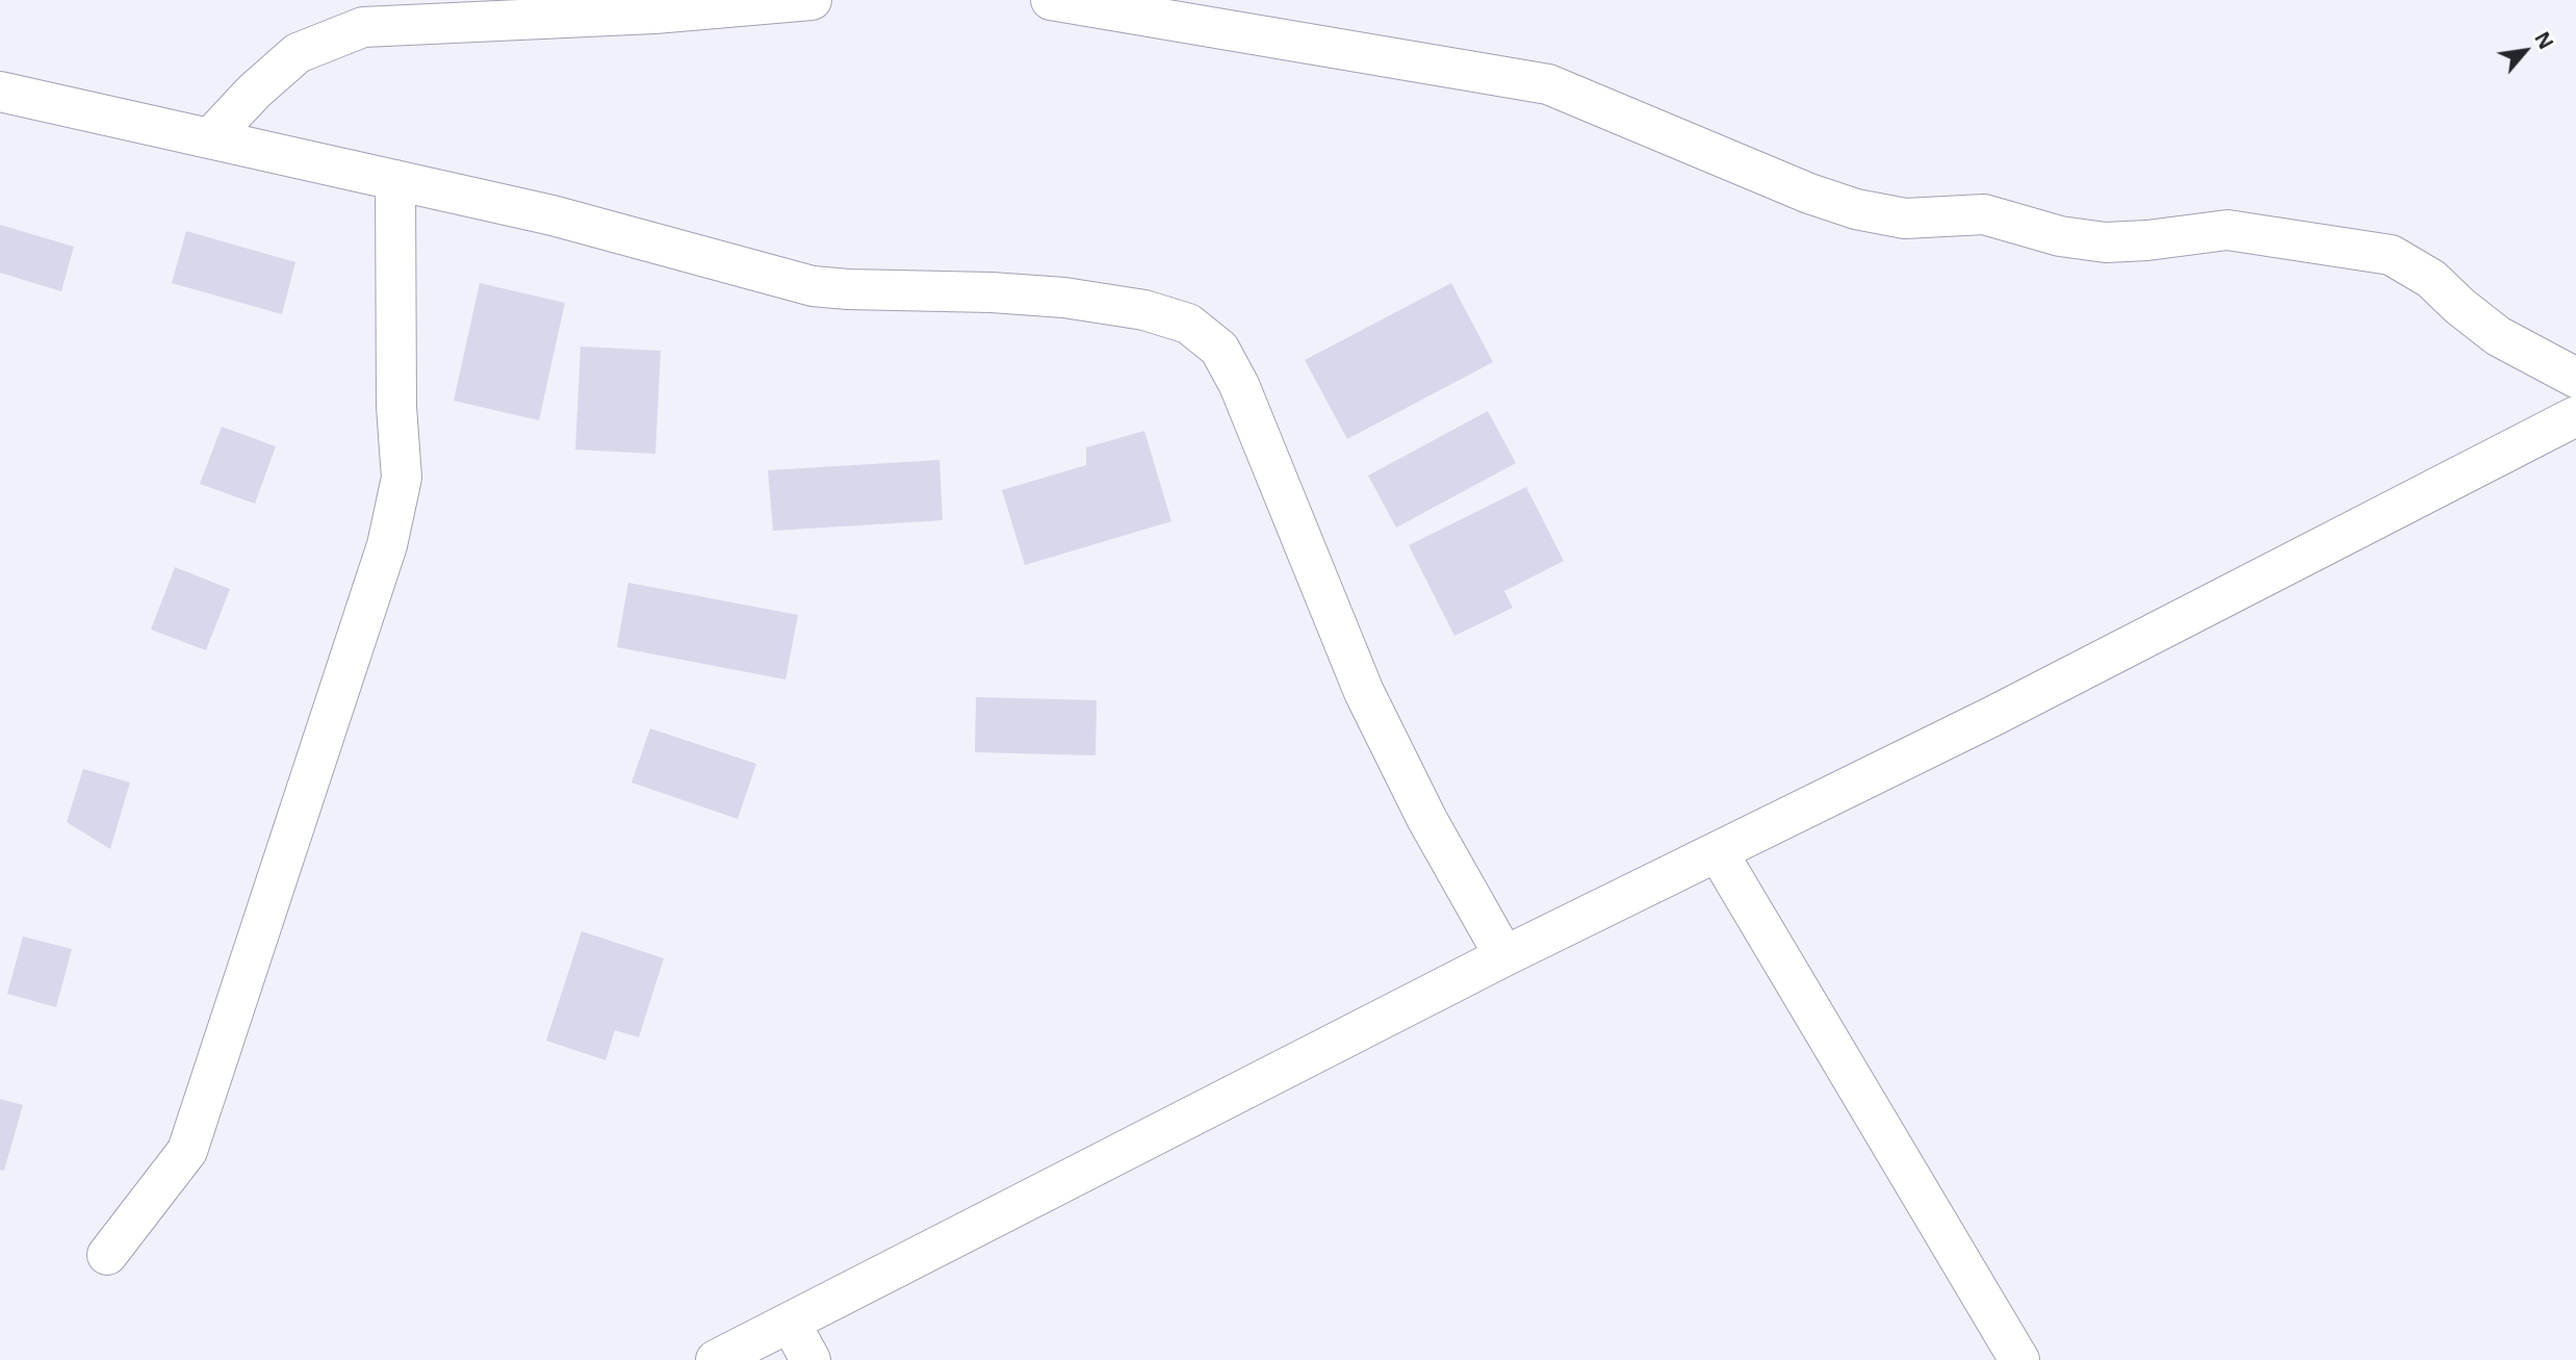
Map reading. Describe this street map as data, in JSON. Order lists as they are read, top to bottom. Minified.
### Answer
{"north":"top right"}
